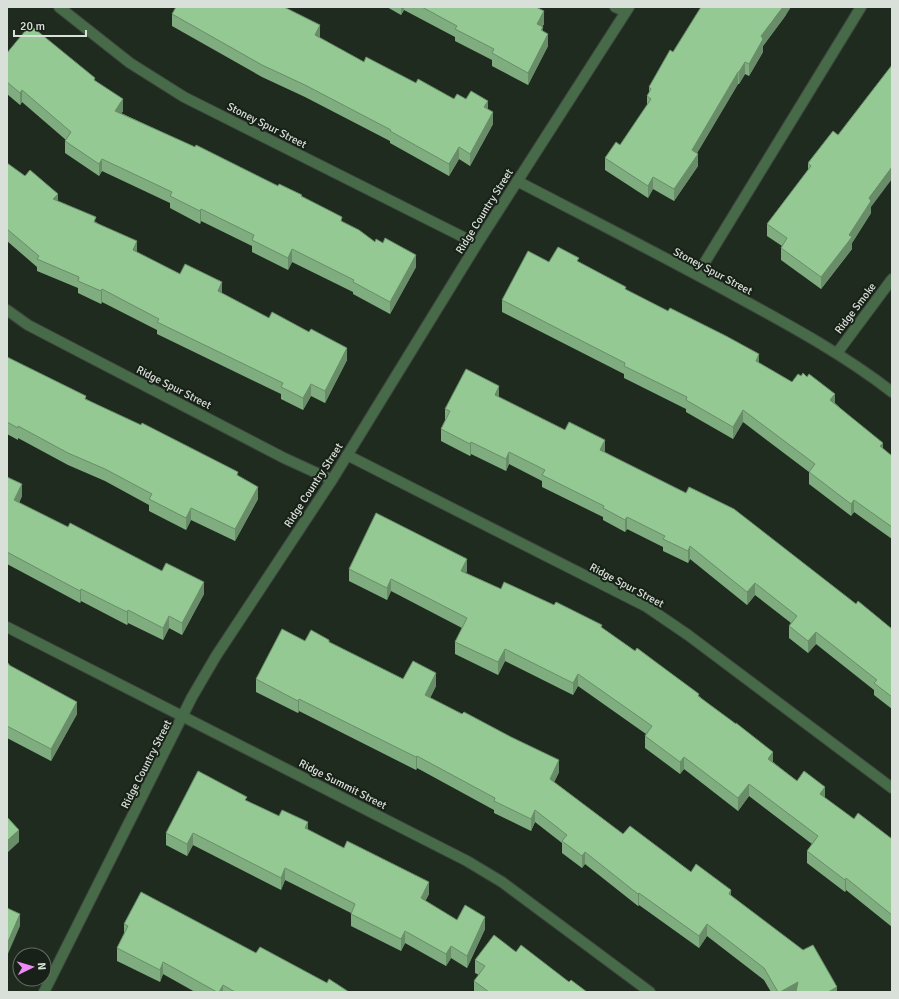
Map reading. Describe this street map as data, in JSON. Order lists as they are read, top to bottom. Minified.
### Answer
{"streets":{"street":["Stoney Spur Street","Ridge Country Street","Ridge Smoke","Ridge Spur Street","Ridge Summit Street"]},"crossings":[["Stoney Spur Street","Ridge Country Street"],["Stoney Spur Street","Ridge Smoke"],["Ridge Country Street","Ridge Spur Street"],["Ridge Country Street","Ridge Summit Street"]],"scale_bar":"20 m","north":"right"}
